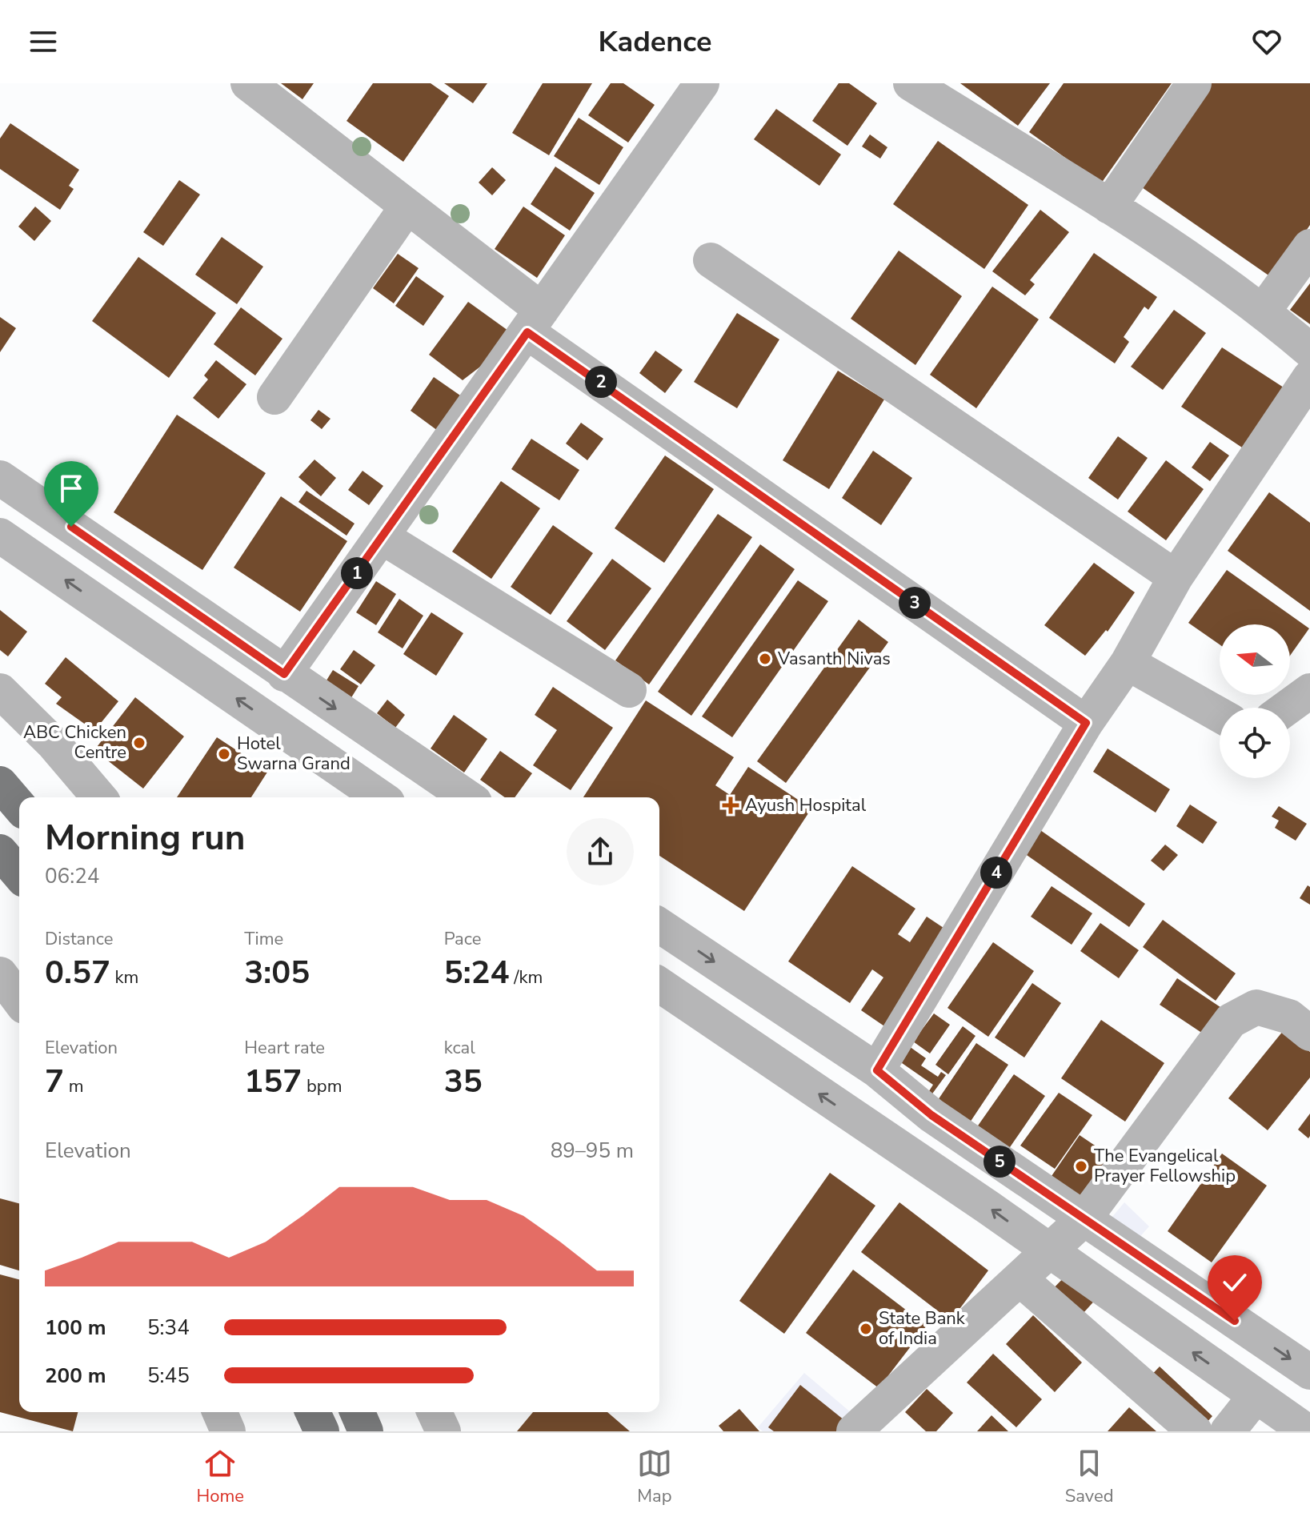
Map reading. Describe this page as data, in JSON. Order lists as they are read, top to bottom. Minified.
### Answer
{"places":{"other":["Vasanth Nivas","ABC Chicken Centre","Hotel Swarna Grand","The Evangelical Prayer Fellowship","State Bank of India"],"health":["Ayush Hospital"]},"north":"left","page":{"header":"Kadence","pins":["2","1","3","4","5"],"heading":["Morning run","06:24"],"stats":[["Distance","0.57 km"],["Time","3:05"],["Pace","5:24 /km"],["Elevation","7 m"],["Heart rate","157 bpm"],["kcal","35"]],"chart":["Elevation","89–95 m"],"list":[{"name":"100 m","note":"5:34"},{"name":"200 m","note":"5:45"}],"tabs":["Home","Map","Saved"]}}
